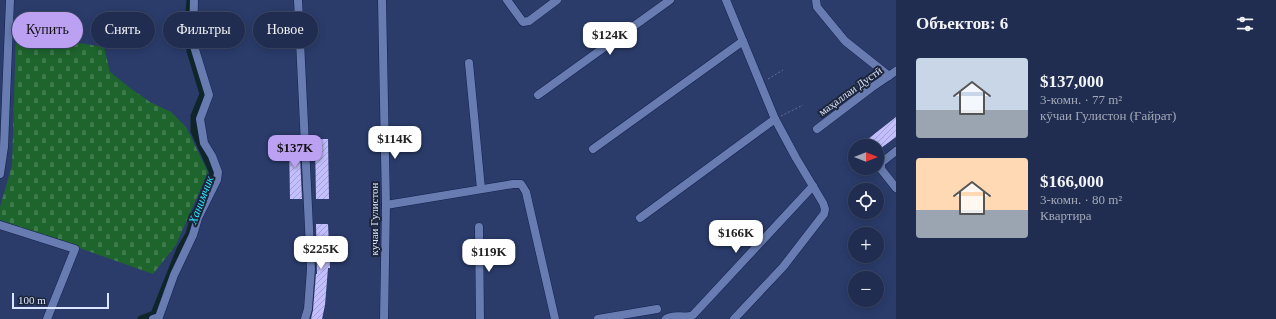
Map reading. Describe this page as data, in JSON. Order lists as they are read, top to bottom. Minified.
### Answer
{"streets":{"street":["маҳаллаи Дустӣ","кучаи Гулистон"]},"water":["Ханимчик"],"scale_bar":"100 m","north":"right","page":{"heading":"Объектов: 6","chip":["Купить","Снять","Фильтры","Новое"],"price":["$124K","$114K","$137K","$166K","$225K","$119K"],"list":[{"name":"$137,000","note":"3-комн. · 77 m² · кӯчаи Гулистон (Ғайрат)"},{"name":"$166,000","note":"3-комн. · 80 m² · Квартира"}],"map_buttons":["+","−"],"scale":"100 m"}}
